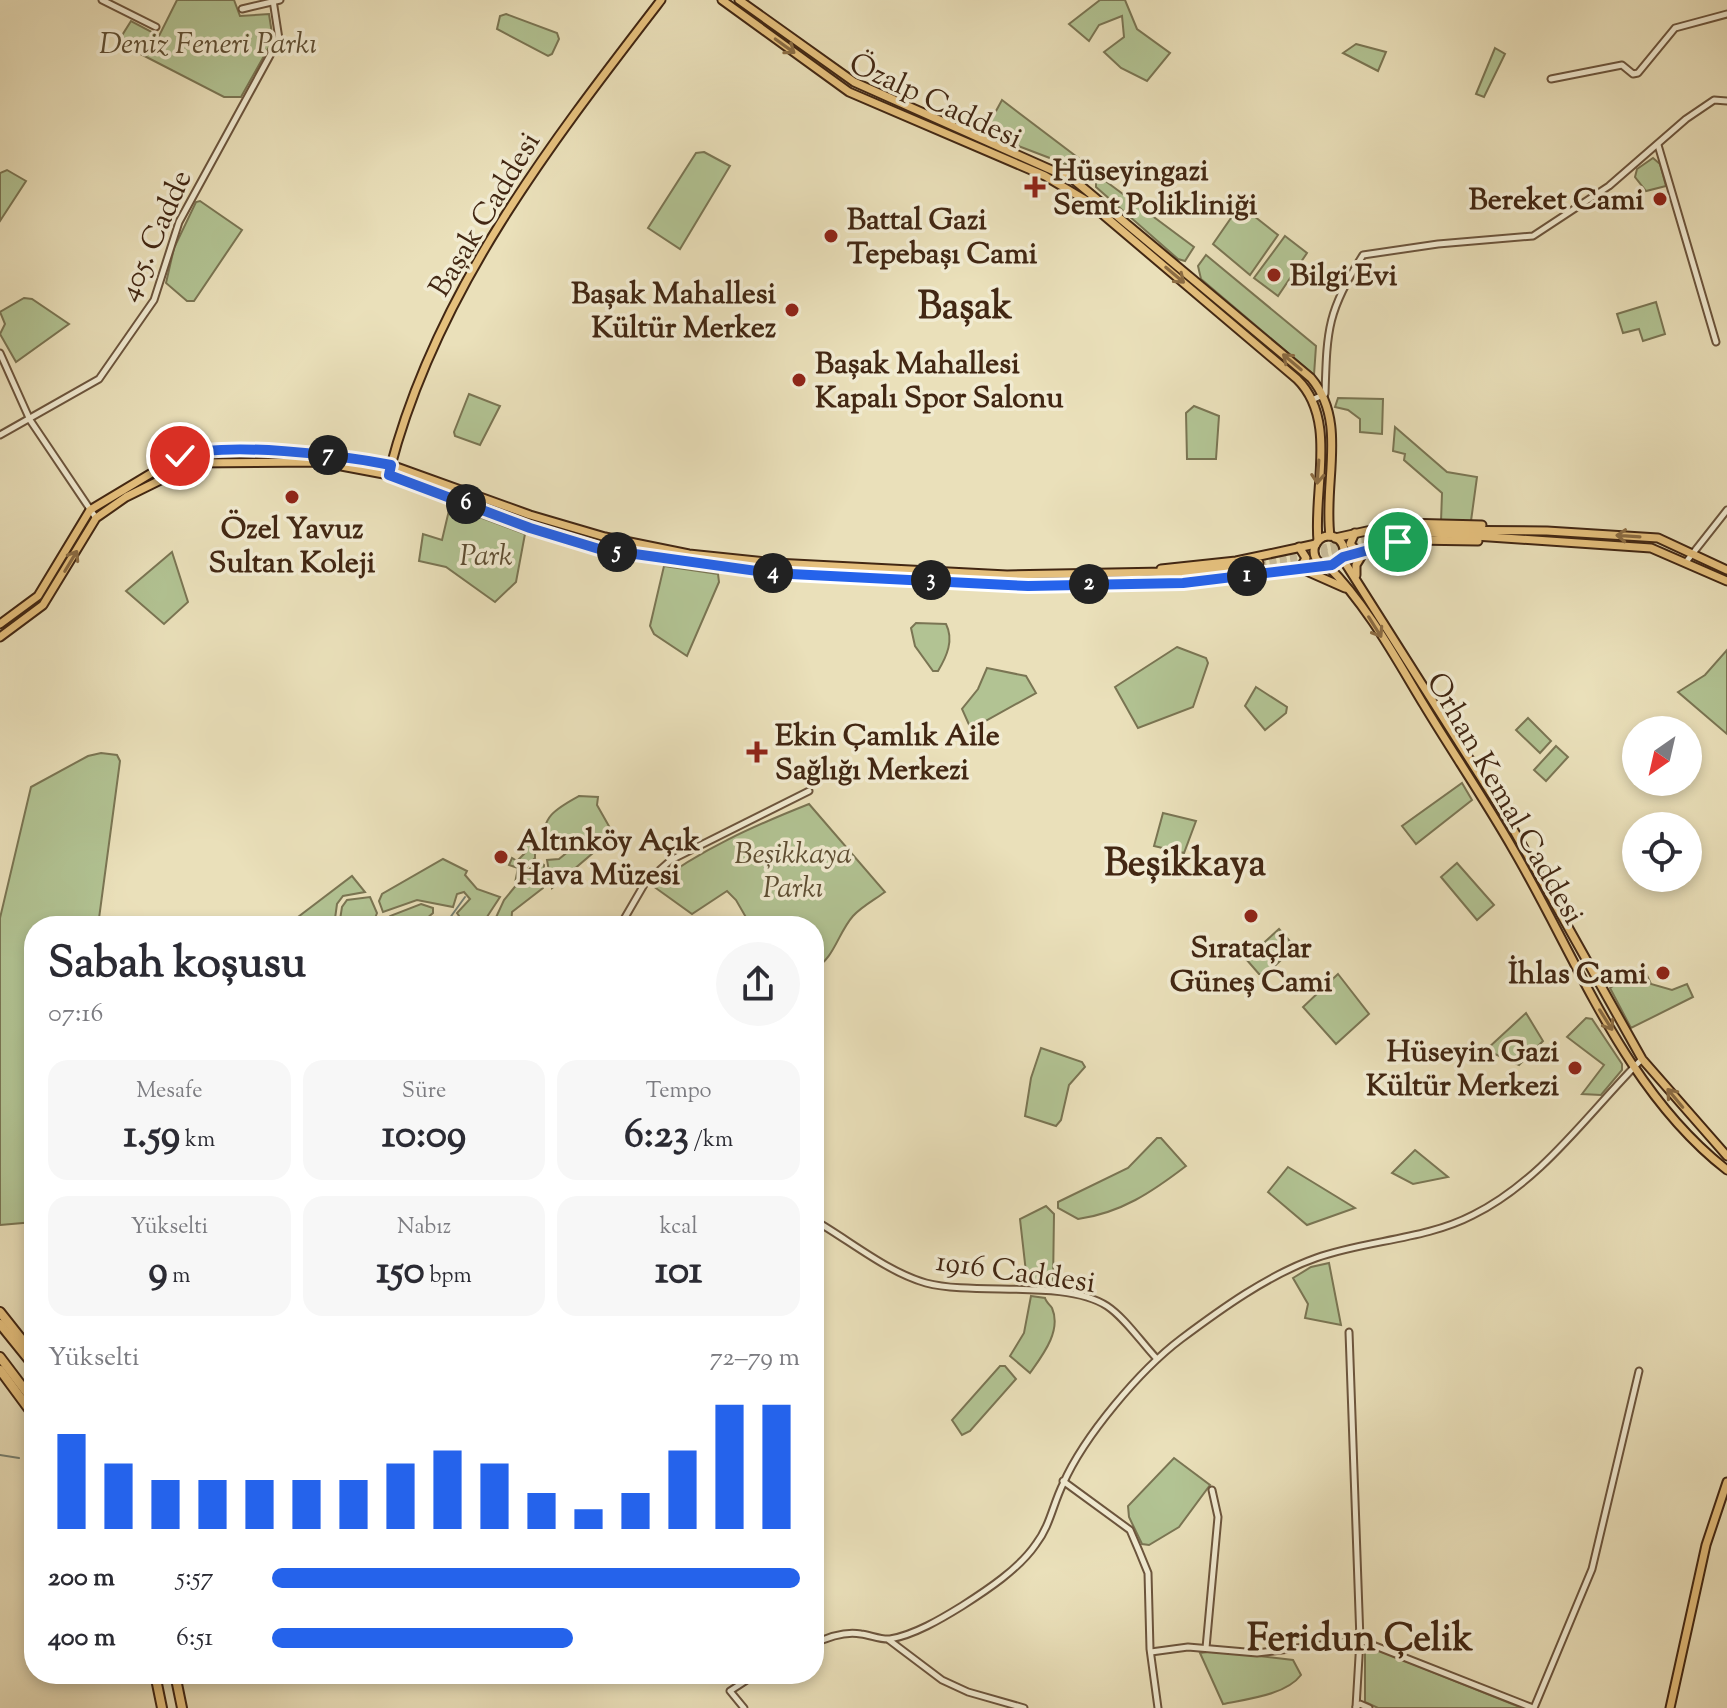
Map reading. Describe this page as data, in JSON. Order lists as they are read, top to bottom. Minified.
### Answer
{"streets":{"main road":["Özalp Caddesi","Başak Caddesi","Orhan Kemal Caddesi"],"street":["405. Cadde","1916 Caddesi"]},"districts":["Başak","Beşikkaya","Feridun Çelik"],"parks":["Deniz Feneri Parkı","Park","Beşikkaya Parkı"],"places":{"health":["Hüseyingazi Semt Polikliniği","Ekin Çamlık Aile Sağlığı Merkezi"],"other":["Bereket Cami","Battal Gazi Tepebaşı Cami","Bilgi Evi","Başak Mahallesi Kültür Merkez","Başak Mahallesi Kapalı Spor Salonu","Özel Yavuz Sultan Koleji","Altınköy Açık Hava Müzesi","Sırataçlar Güneş Cami","İhlas Cami","Hüseyin Gazi Kültür Merkezi"]},"north":"bottom left","page":{"pins":["7","6","5","4","1","3","2"],"heading":["Sabah koşusu","07:16"],"stats":[["Mesafe","1.59 km"],["Süre","10:09"],["Tempo","6:23 /km"],["Yükselti","9 m"],["Nabız","150 bpm"],["kcal","101"]],"chart":["Yükselti","72–79 m"],"list":[{"name":"200 m","note":"5:57"},{"name":"400 m","note":"6:51"}]}}
